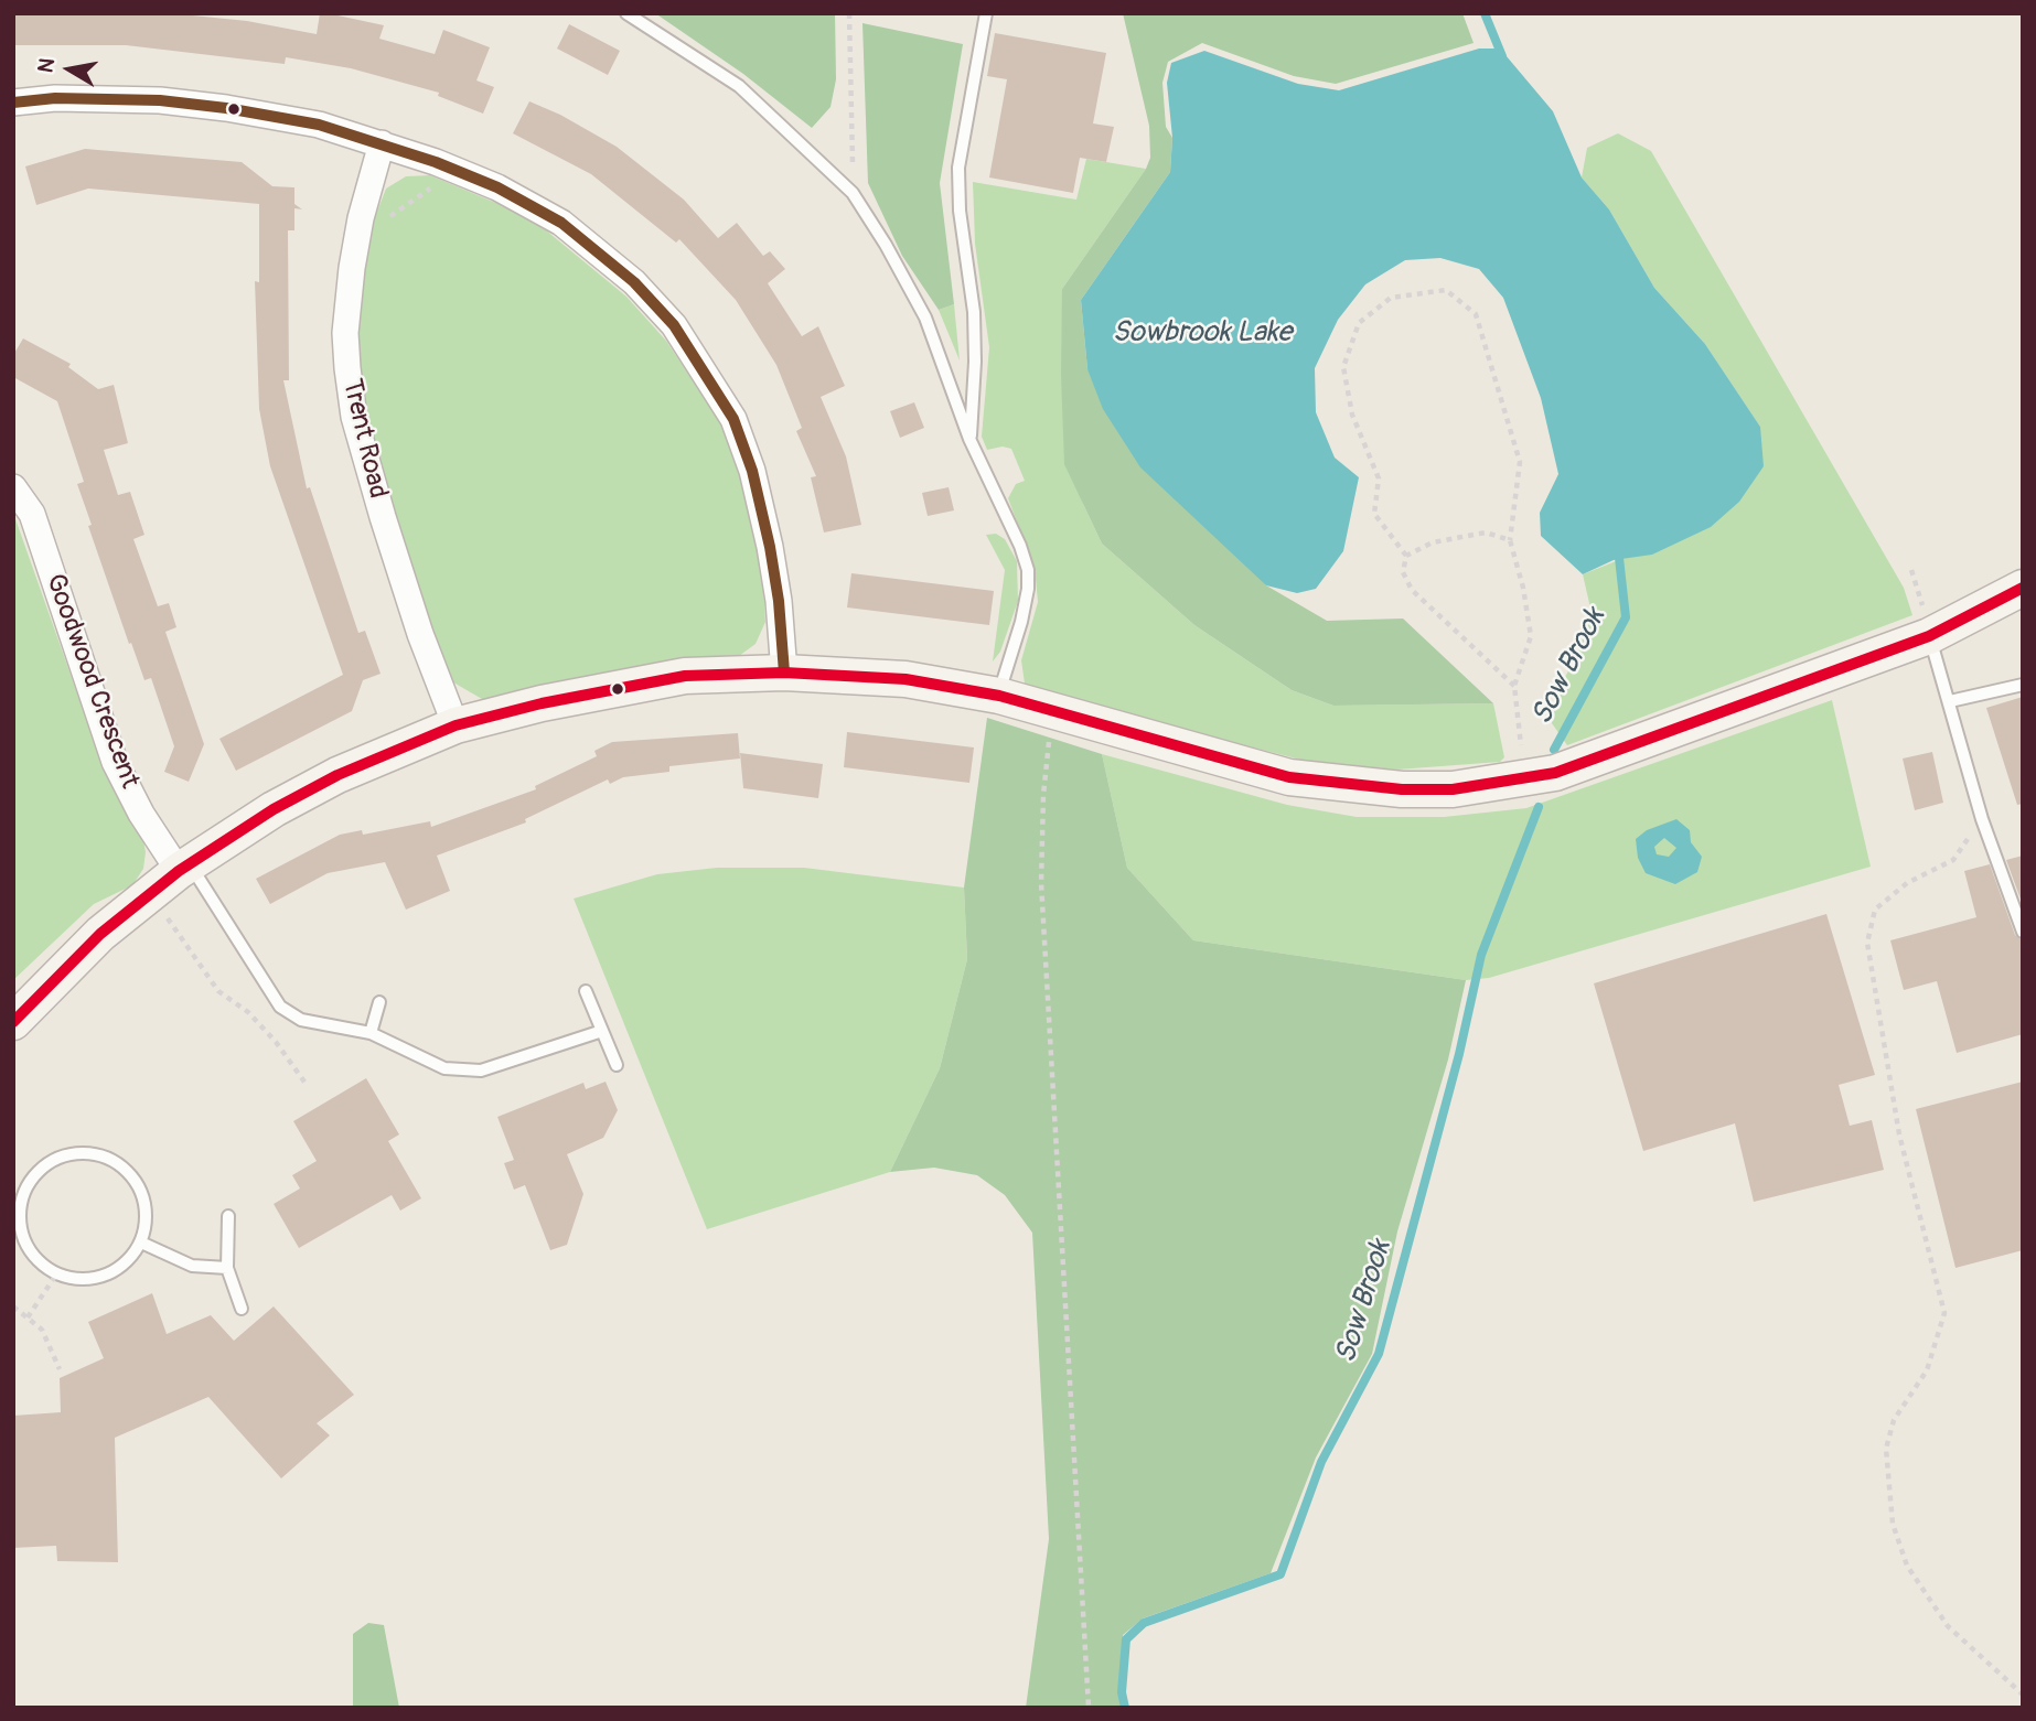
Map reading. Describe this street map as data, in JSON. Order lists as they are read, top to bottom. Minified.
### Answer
{"streets":{"street":["Trent Road","Goodwood Crescent"]},"water":["Sowbrook Lake","Sow Brook"],"north":"left"}
